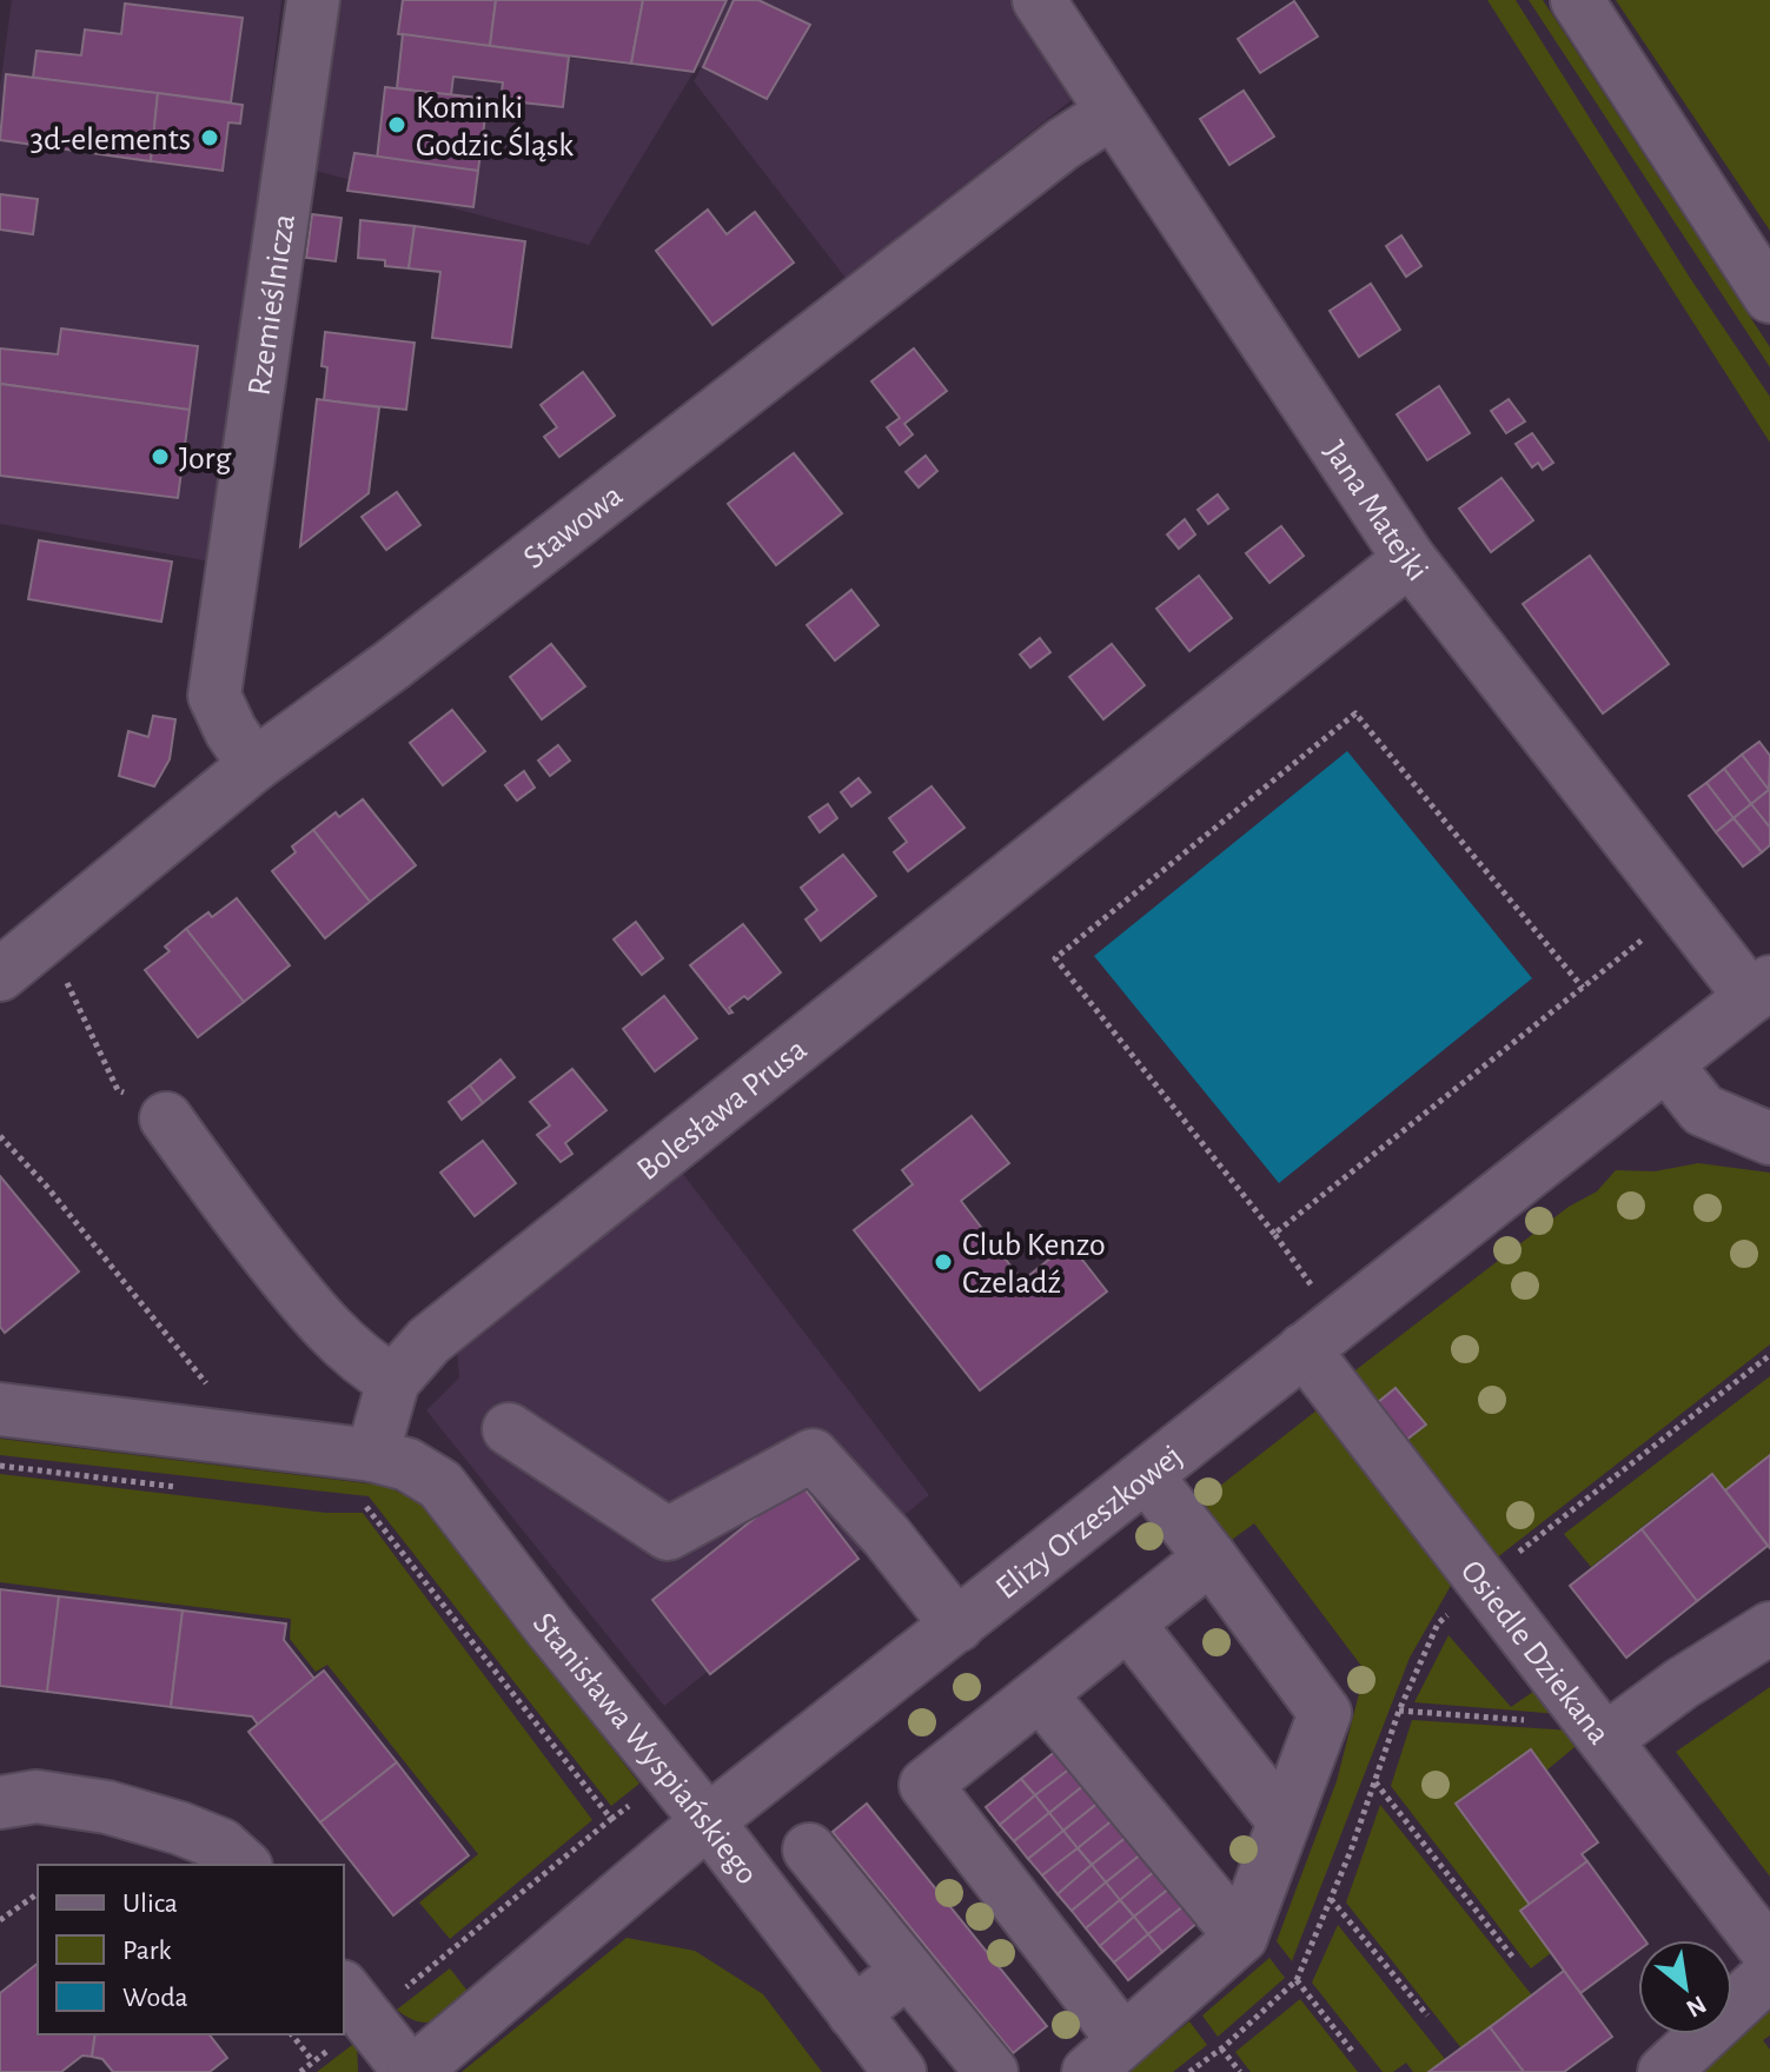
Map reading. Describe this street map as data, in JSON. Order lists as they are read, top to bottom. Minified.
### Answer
{"streets":{"street":["Rzemieślnicza","Jana Matejki","Stawowa","Bolesława Prusa","Elizy Orzeszkowej","Osiedle Dziekana","Stanisława Wyspiańskiego"]},"crossings":[["Rzemieślnicza","Stawowa"],["Jana Matejki","Stawowa"],["Jana Matejki","Bolesława Prusa"],["Jana Matejki","Elizy Orzeszkowej"],["Bolesława Prusa","Stanisława Wyspiańskiego"],["Elizy Orzeszkowej","Osiedle Dziekana"],["Elizy Orzeszkowej","Stanisława Wyspiańskiego"]],"places":["Kominki Godzic Śląsk","3d-elements","Jorg","Club Kenzo Czeladź"],"legend":["Ulica","Park","Woda"],"north":"bottom right"}
